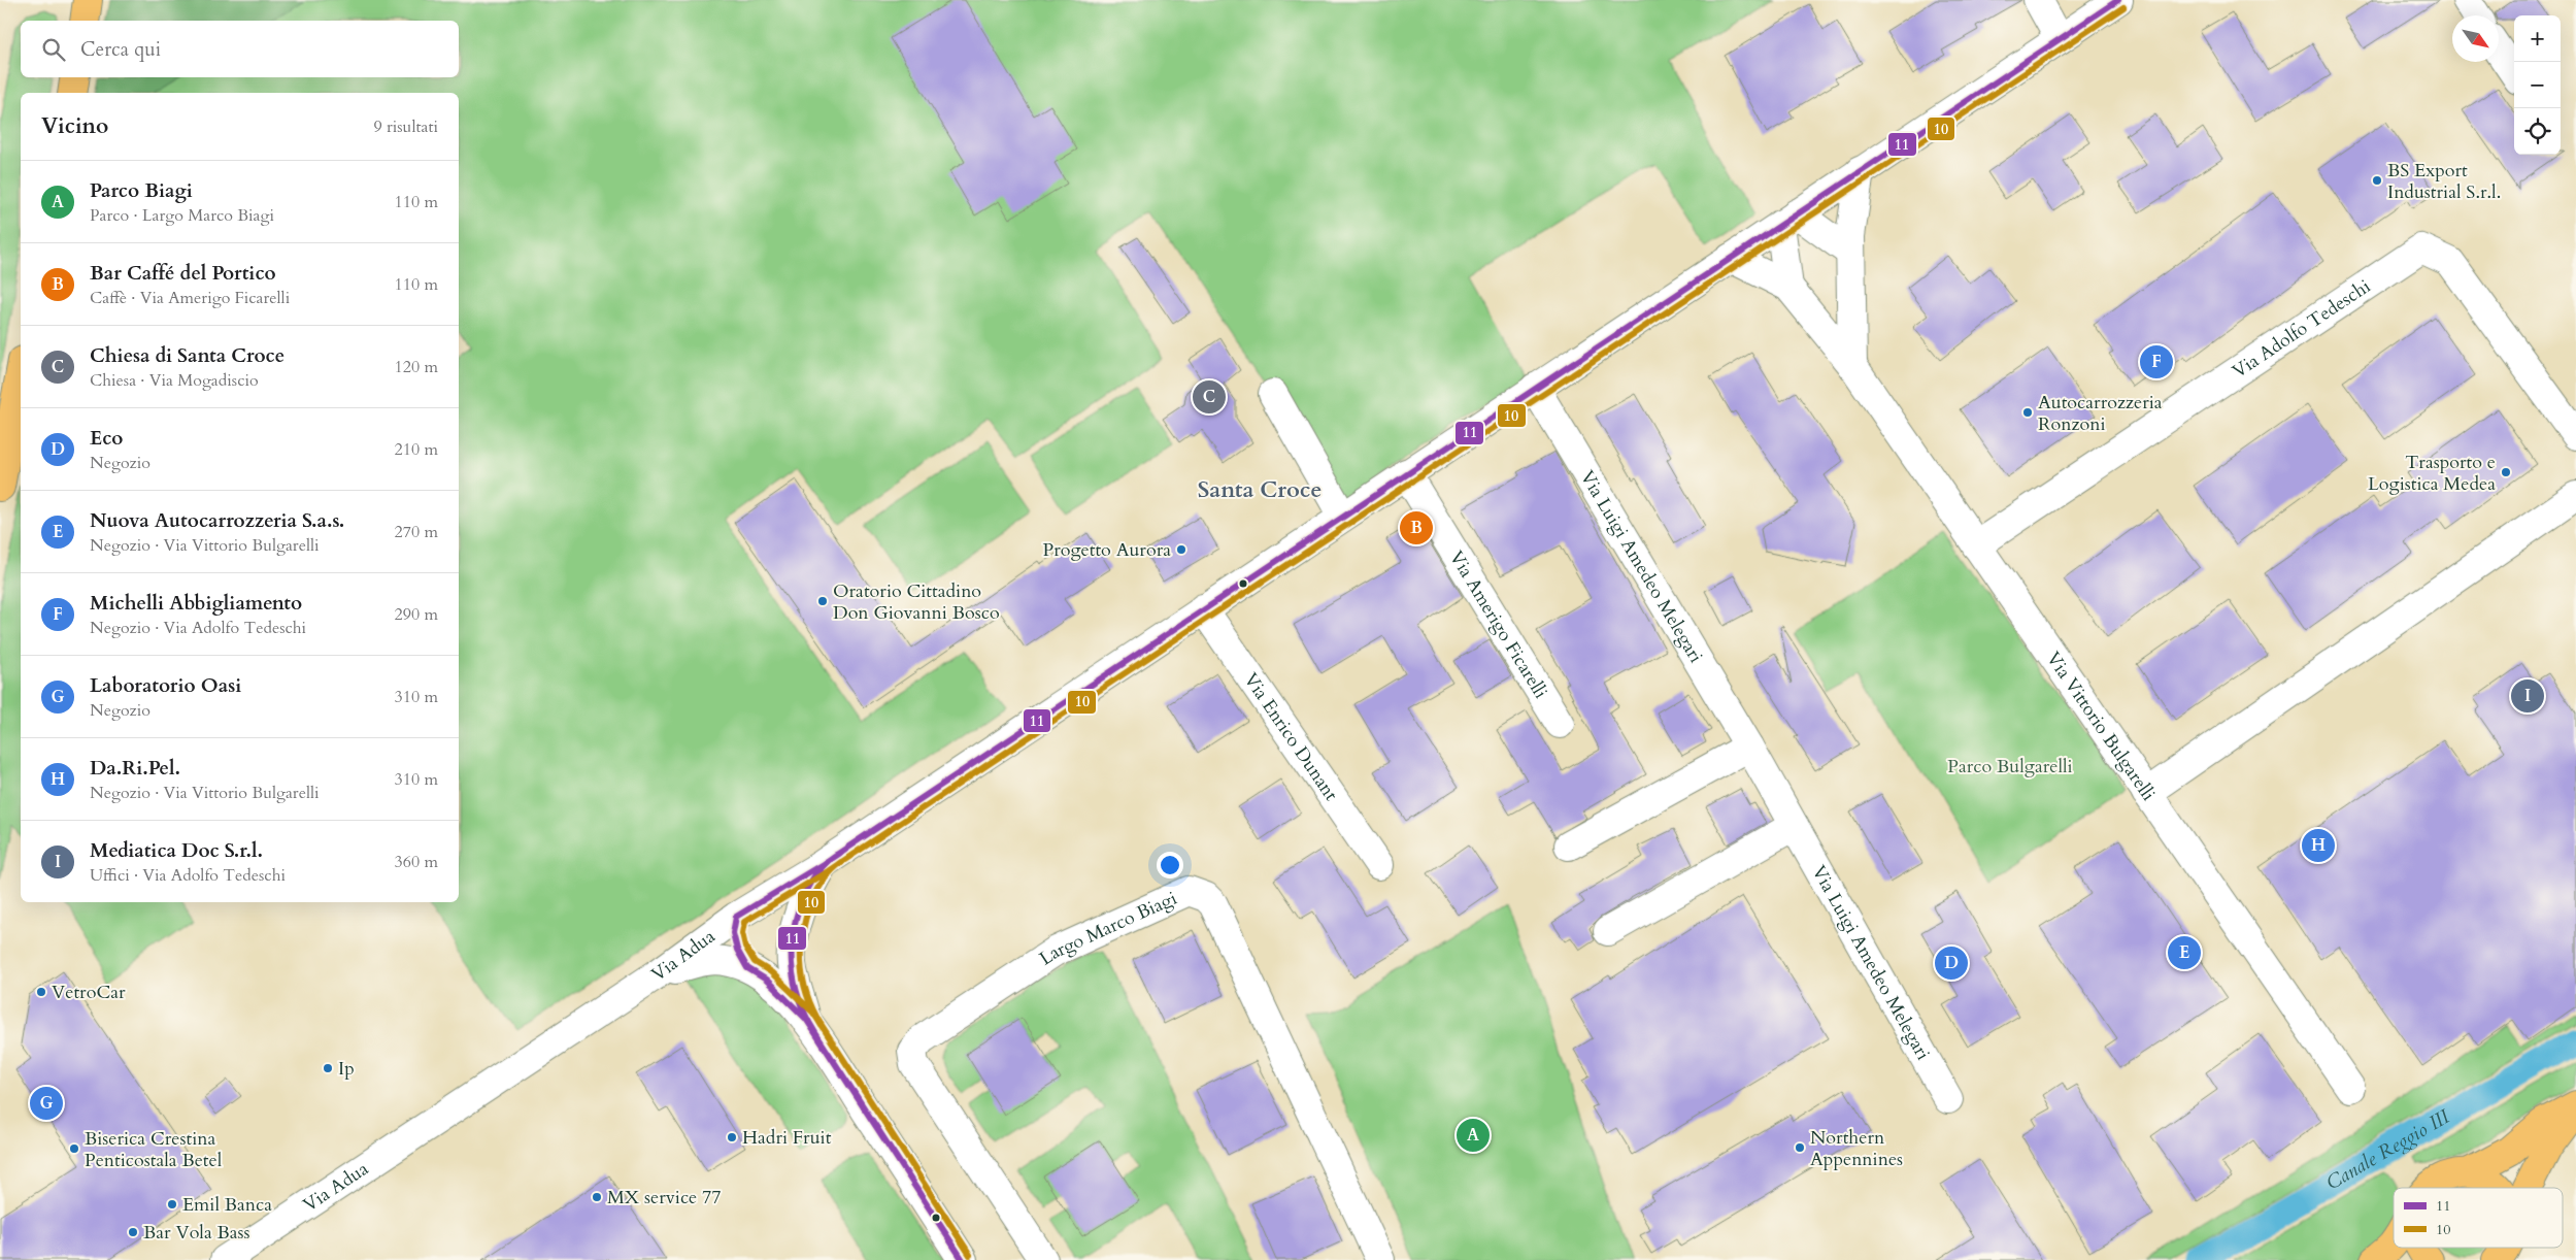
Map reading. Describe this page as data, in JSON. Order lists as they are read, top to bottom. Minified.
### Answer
{"streets":{"street":["Via Adolfo Tedeschi","Via Luigi Amedeo Melegari","Via Amerigo Ficarelli","Via Vittorio Bulgarelli","Via Enrico Dunant","Largo Marco Biagi","Via Adua"]},"crossings":[["Via Adolfo Tedeschi","Via Vittorio Bulgarelli"],["Via Luigi Amedeo Melegari","Via Adua"],["Via Amerigo Ficarelli","Via Adua"],["Via Vittorio Bulgarelli","Via Adua"],["Via Enrico Dunant","Via Adua"]],"districts":["Santa Croce"],"water":["Canale Reggio III"],"parks":["Parco Bulgarelli"],"places":["BS Export Industrial S.r.l.","Autocarrozzeria Ronzoni","Trasporto e Logistica Medea","Progetto Aurora","Oratorio Cittadino Don Giovanni Bosco","VetroCar","Ip","Hadri Fruit","Northern Appennines","Biserica Crestina Penticostala Betel","MX service 77","Emil Banca","Bar Vola Bass"],"lines":["transit line 11","transit line 10"],"legend":["11","10"],"north":"bottom right","page":{"map_buttons":["+","−"],"search":"Cerca qui","heading":["Vicino","9 risultati"],"list":[{"mark":"A","name":"Parco Biagi","note":"Parco · Largo Marco Biagi","value":"110 m"},{"mark":"B","name":"Bar Caffé del Portico","note":"Caffè · Via Amerigo Ficarelli","value":"110 m"},{"mark":"C","name":"Chiesa di Santa Croce","note":"Chiesa · Via Mogadiscio","value":"120 m"},{"mark":"D","name":"Eco","note":"Negozio","value":"210 m"},{"mark":"E","name":"Nuova Autocarrozzeria S.a.s.","note":"Negozio · Via Vittorio Bulgarelli","value":"270 m"},{"mark":"F","name":"Michelli Abbigliamento","note":"Negozio · Via Adolfo Tedeschi","value":"290 m"},{"mark":"G","name":"Laboratorio Oasi","note":"Negozio","value":"310 m"},{"mark":"H","name":"Da.Ri.Pel.","note":"Negozio · Via Vittorio Bulgarelli","value":"310 m"},{"mark":"I","name":"Mediatica Doc S.r.l.","note":"Uffici · Via Adolfo Tedeschi","value":"360 m"}],"pins":["F","C","B","I","H","E","D","G","A"]}}
